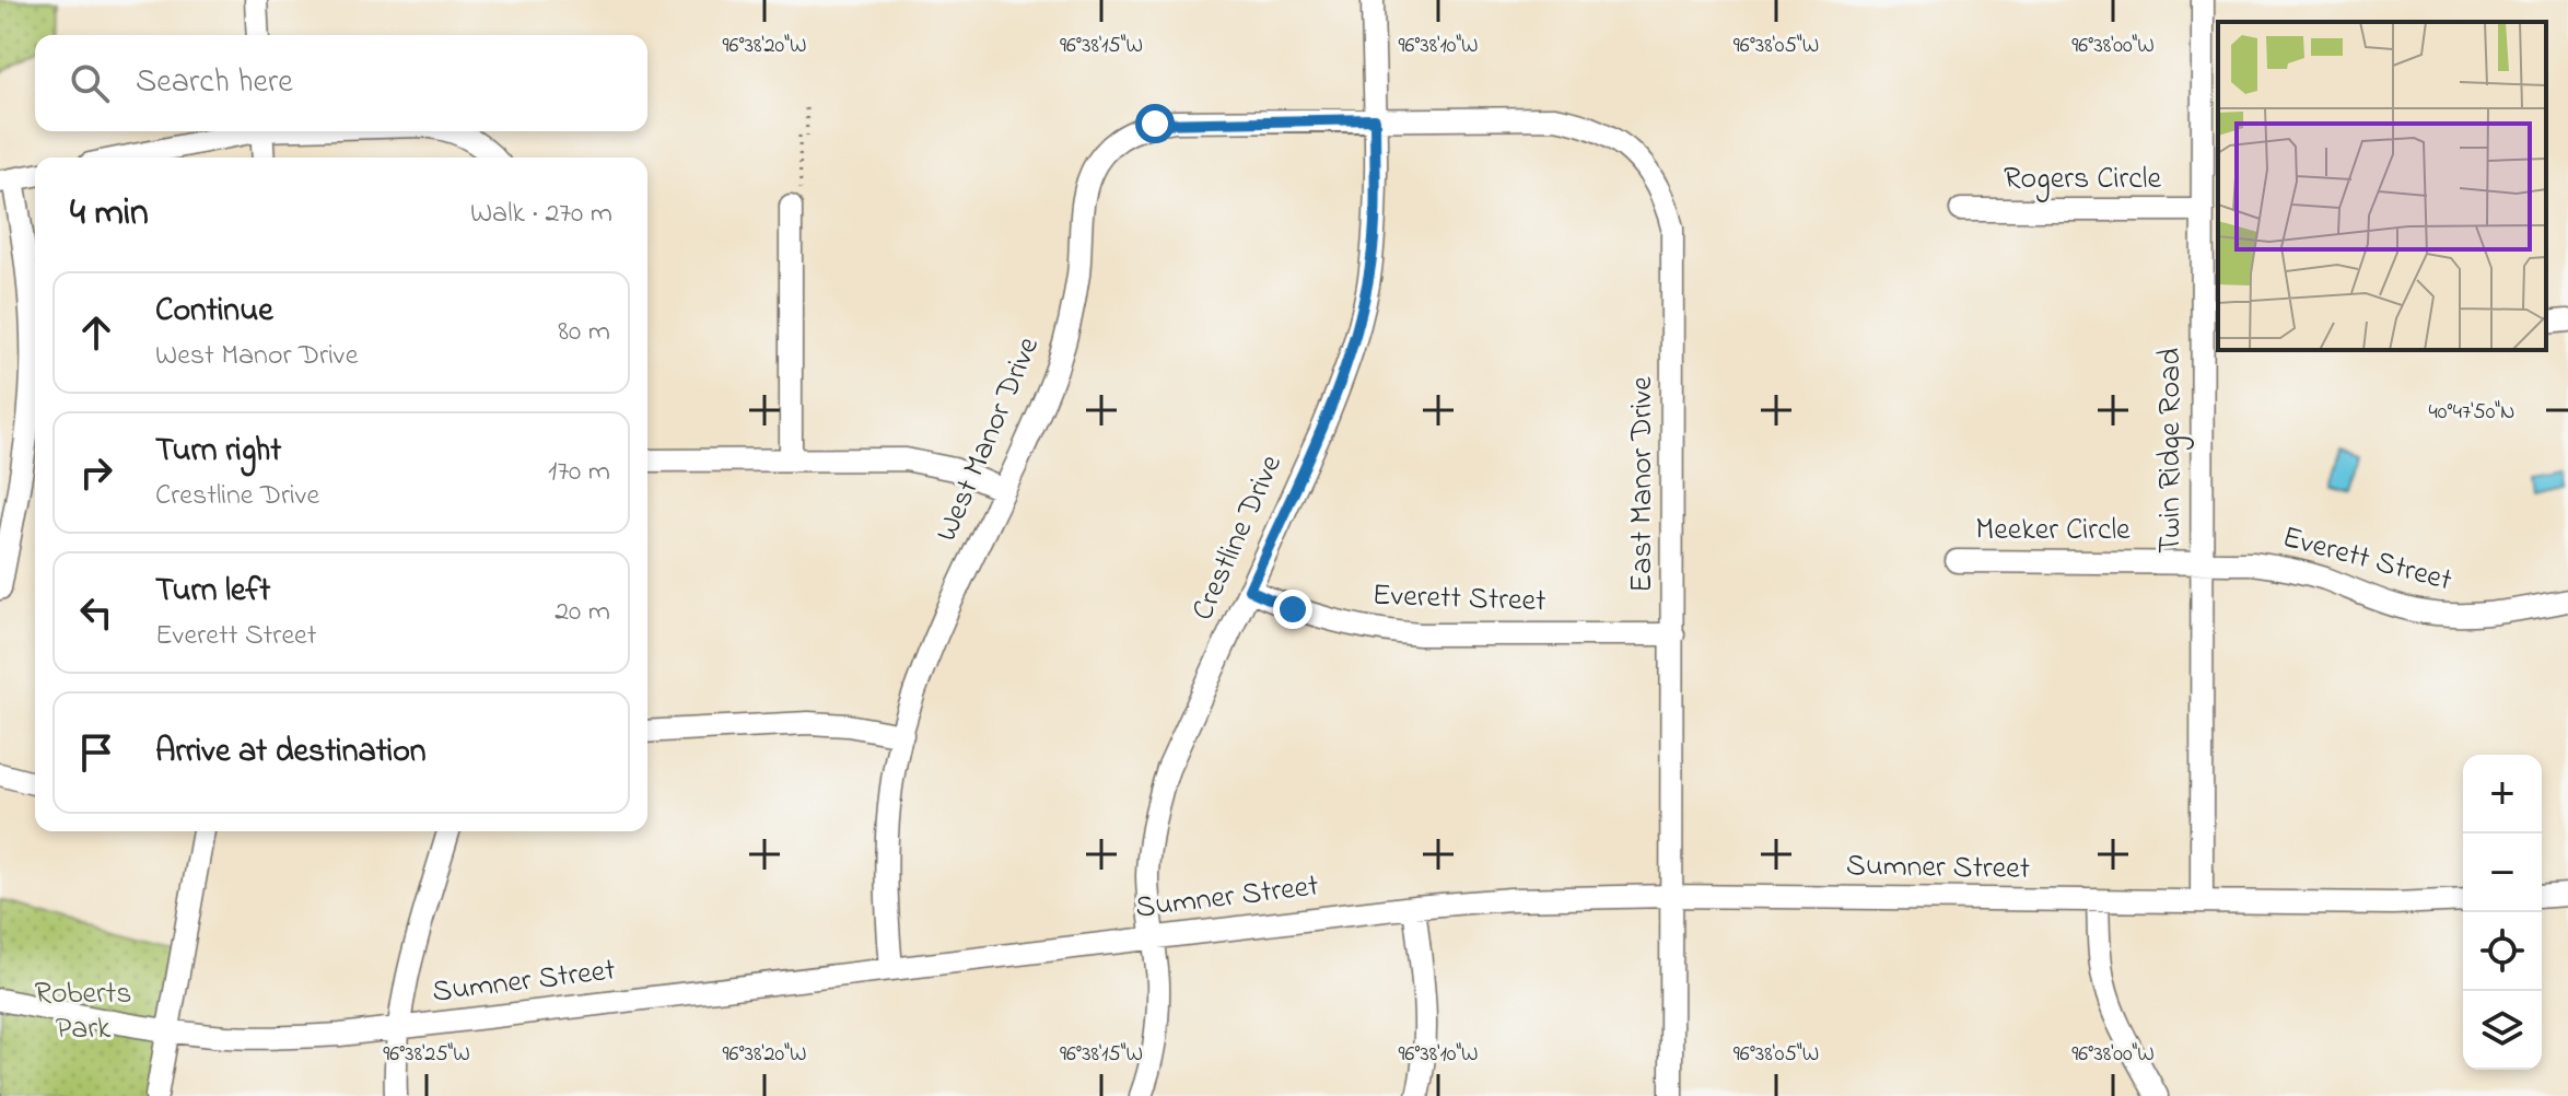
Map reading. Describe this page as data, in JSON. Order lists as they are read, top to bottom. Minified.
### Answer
{"streets":{"street":["Rogers Circle","West Manor Drive","Twin Ridge Road","East Manor Drive","Meeker Circle","Crestline Drive","Everett Street","Sumner Street"]},"crossings":[["Rogers Circle","Twin Ridge Road"],["West Manor Drive","East Manor Drive"],["West Manor Drive","Crestline Drive"],["West Manor Drive","Sumner Street"],["Twin Ridge Road","Meeker Circle"],["Twin Ridge Road","Everett Street"],["Twin Ridge Road","Sumner Street"],["East Manor Drive","Crestline Drive"],["East Manor Drive","Everett Street"],["East Manor Drive","Sumner Street"],["Meeker Circle","Everett Street"],["Crestline Drive","Everett Street"],["Crestline Drive","Sumner Street"]],"parks":["Roberts Park"],"page":{"search":"Search here","heading":["4 min","Walk · 270 m"],"list":[["Continue","West Manor Drive","80 m"],["Turn right","Crestline Drive","170 m"],["Turn left","Everett Street","20 m"],"Arrive at destination"],"map_buttons":["+","−"]},"coordinates":["96°38'20\"W","96°38'15\"W","96°38'10\"W","96°38'05\"W","96°38'00\"W","40°47'50\"N","96°38'25\"W"]}
